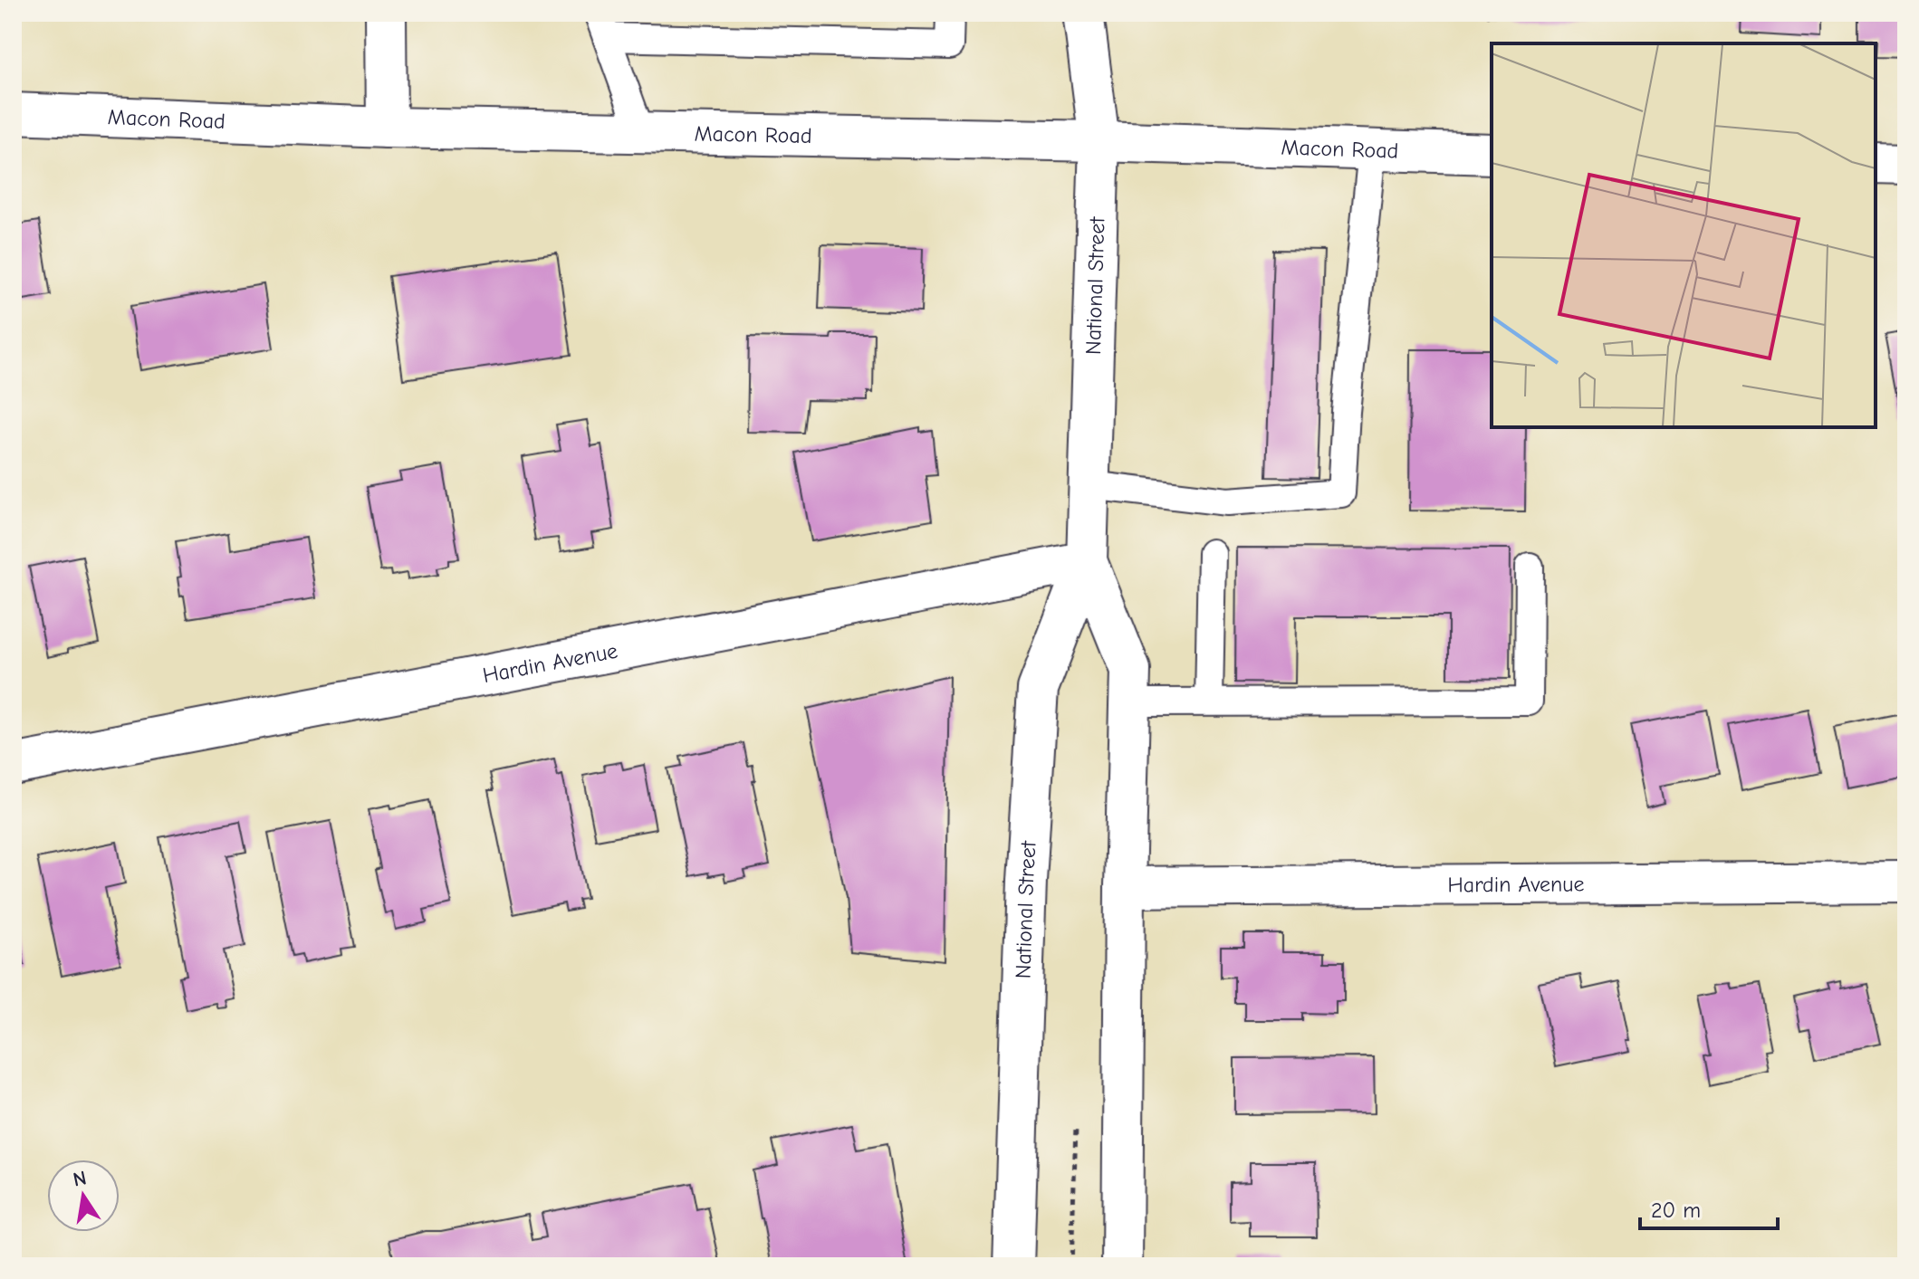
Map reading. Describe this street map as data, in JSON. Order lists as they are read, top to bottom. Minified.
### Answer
{"streets":{"main road":["Macon Road","National Street","Hardin Avenue"]},"crossings":[["Macon Road","National Street"],["National Street","Hardin Avenue"]],"scale_bar":"20 m","north":"top"}
